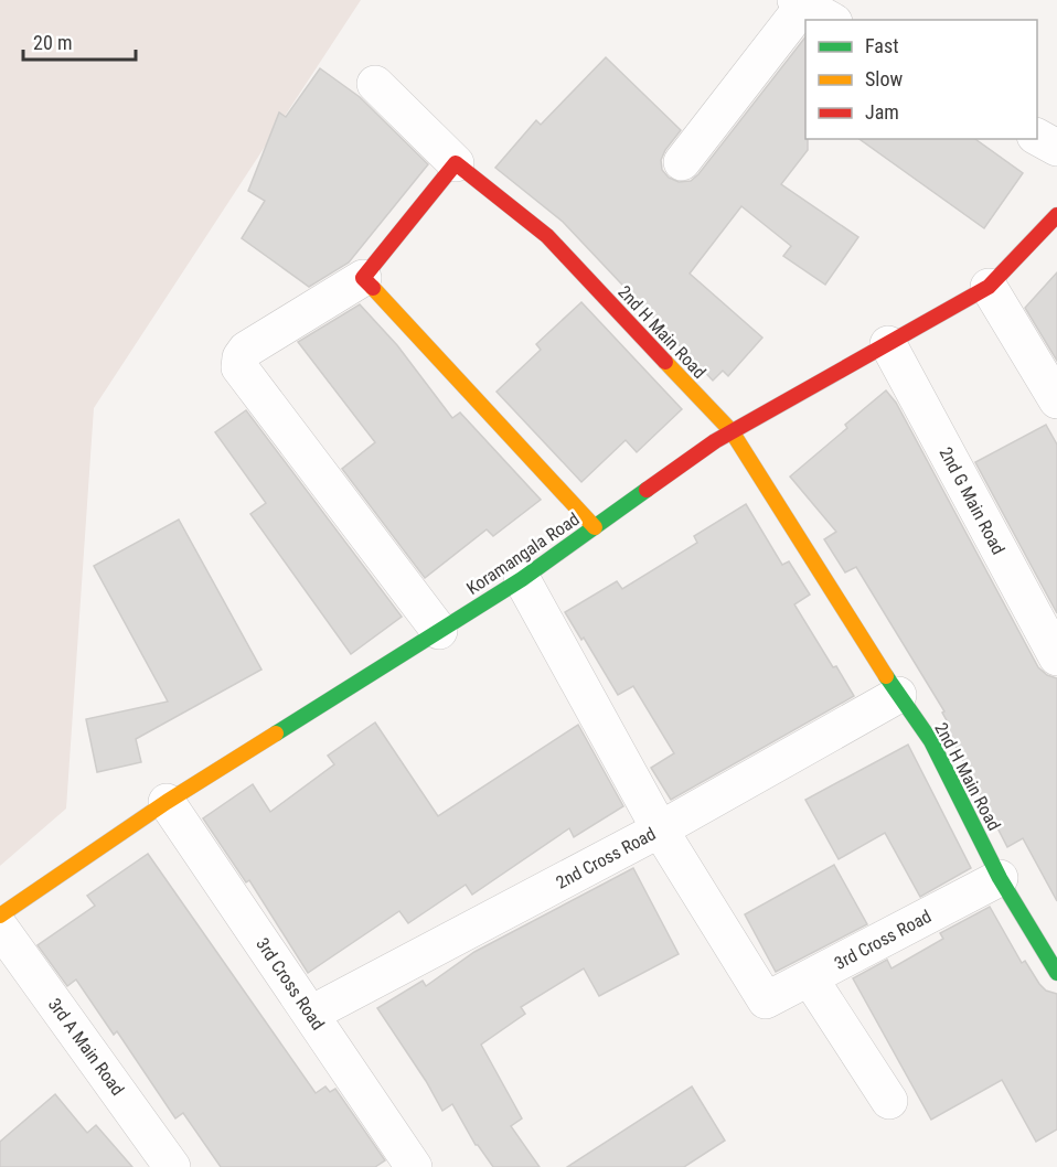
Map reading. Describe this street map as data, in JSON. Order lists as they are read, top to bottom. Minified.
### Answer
{"streets":{"street":["2nd H Main Road","2nd G Main Road","Koramangala Road","2nd Cross Road","3rd Cross Road","3rd A Main Road"]},"crossings":[["2nd H Main Road","Koramangala Road"],["2nd H Main Road","2nd Cross Road"],["2nd H Main Road","3rd Cross Road"],["2nd G Main Road","Koramangala Road"],["Koramangala Road","3rd Cross Road"],["2nd Cross Road","3rd Cross Road"]],"legend":["Fast","Slow","Jam"],"scale_bar":"20 m"}
